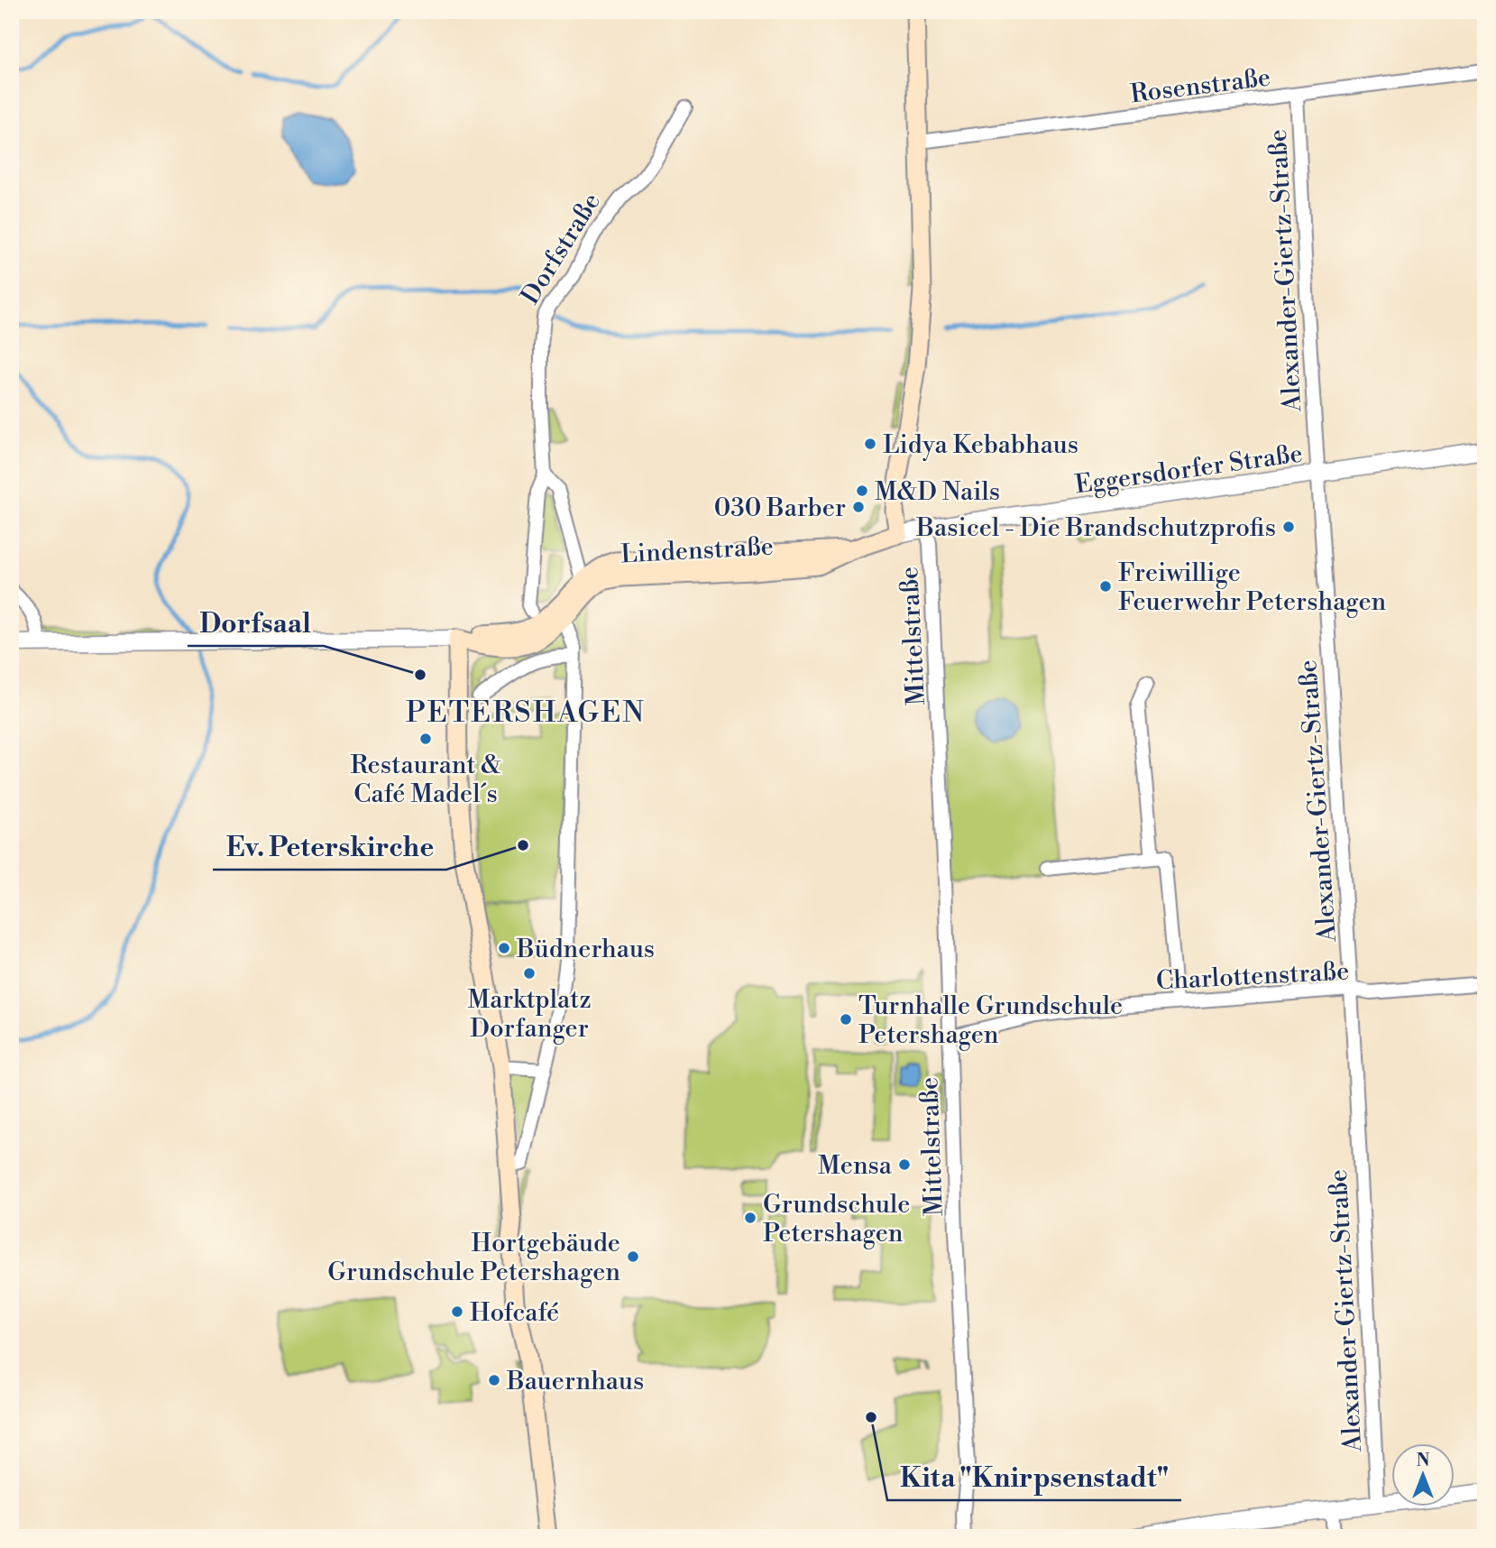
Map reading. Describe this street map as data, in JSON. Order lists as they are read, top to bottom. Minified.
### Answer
{"streets":{"main road":["Lindenstraße"],"street":["Rosenstraße","Dorfstraße","Alexander-Giertz-Straße","Eggersdorfer Straße","Mittelstraße","Charlottenstraße"]},"crossings":[["Rosenstraße","Alexander-Giertz-Straße"],["Dorfstraße","Lindenstraße"],["Alexander-Giertz-Straße","Eggersdorfer Straße"],["Alexander-Giertz-Straße","Charlottenstraße"],["Eggersdorfer Straße","Lindenstraße"],["Eggersdorfer Straße","Mittelstraße"],["Mittelstraße","Charlottenstraße"]],"districts":["PETERSHAGEN"],"places":["Lidya Kebabhaus","M&D Nails","030 Barber","Basicel - Die Brandschutzprofis","Freiwillige Feuerwehr Petershagen","Dorfsaal","Restaurant & Café Madel´s","Ev. Peterskirche","Büdnerhaus","Marktplatz Dorfanger","Turnhalle Grundschule Petershagen","Mensa","Grundschule Petershagen","Hortgebäude Grundschule Petershagen","Hofcafé","Bauernhaus","Kita \"Knirpsenstadt\""],"north":"top"}
